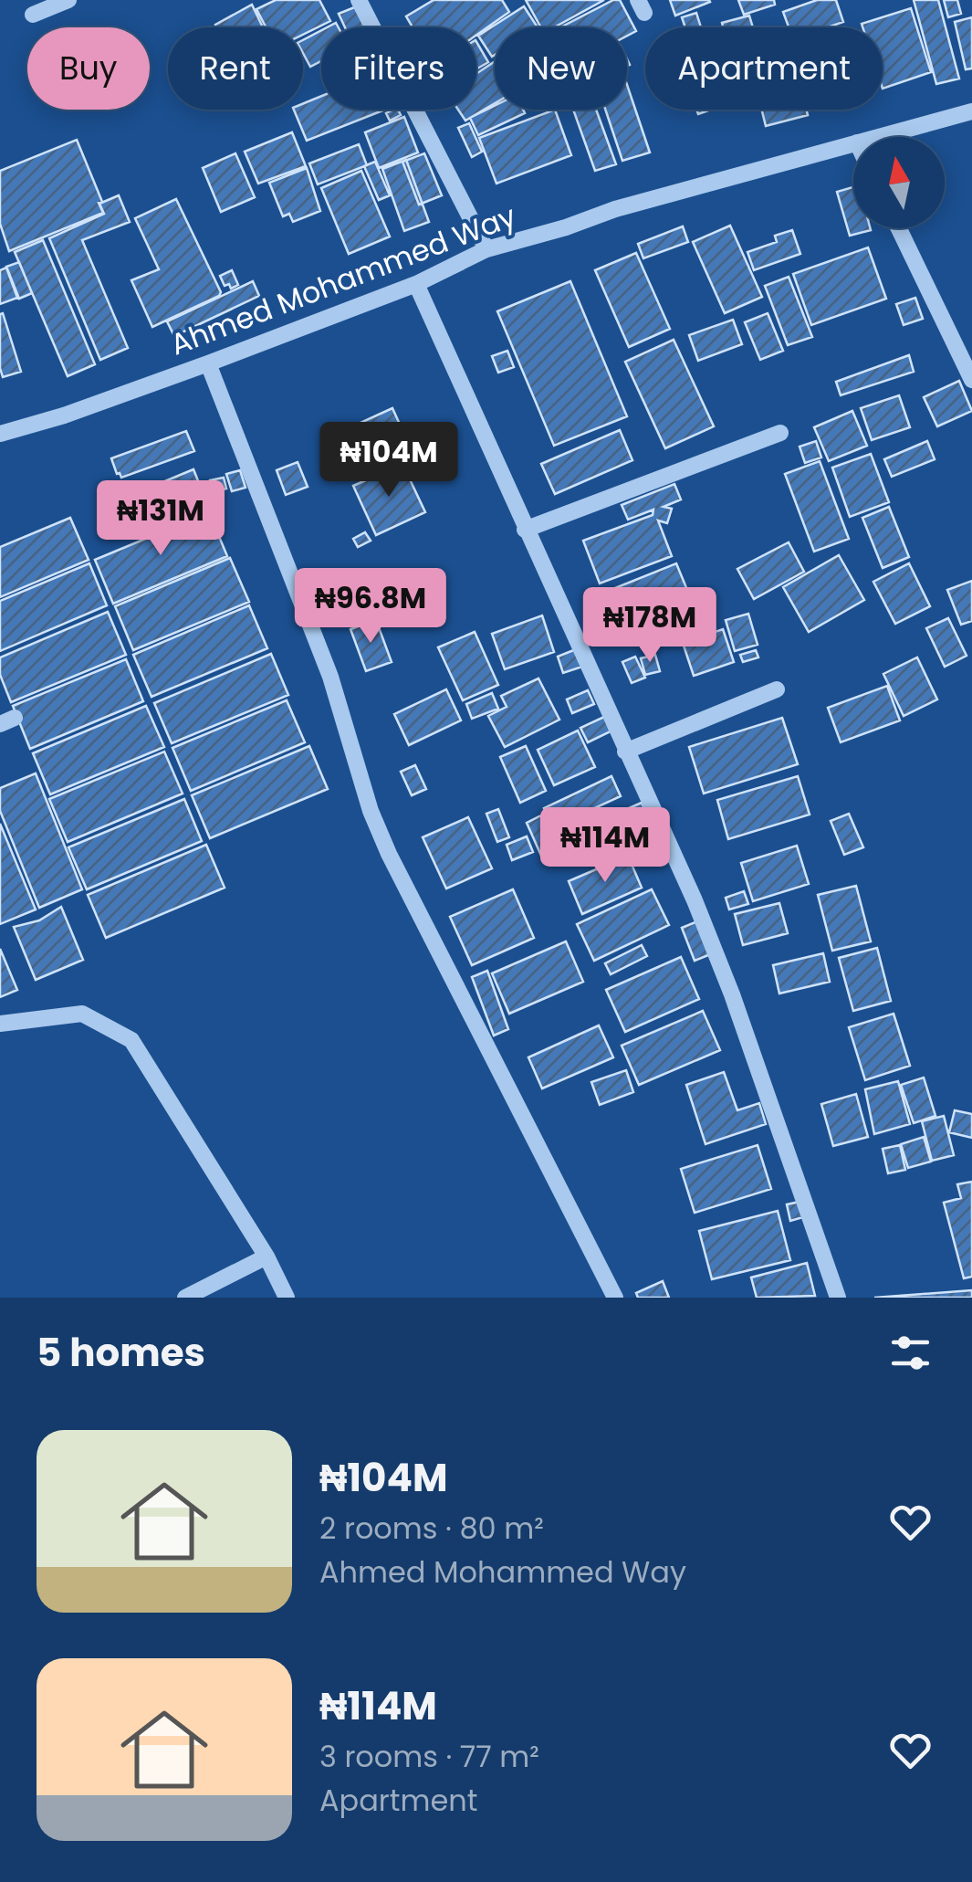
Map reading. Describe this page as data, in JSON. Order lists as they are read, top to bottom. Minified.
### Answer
{"streets":{"street":["Ahmed Mohammed Way"]},"north":"top","page":{"chip":["Buy","Rent","Filters","New","Apartment"],"price":["₦104M","₦131M","₦96.8M","₦178M","₦114M"],"heading":"5 homes","list":[{"name":"₦104M","note":"2 rooms · 80 m² · Ahmed Mohammed Way"},{"name":"₦114M","note":"3 rooms · 77 m² · Apartment"}]}}
